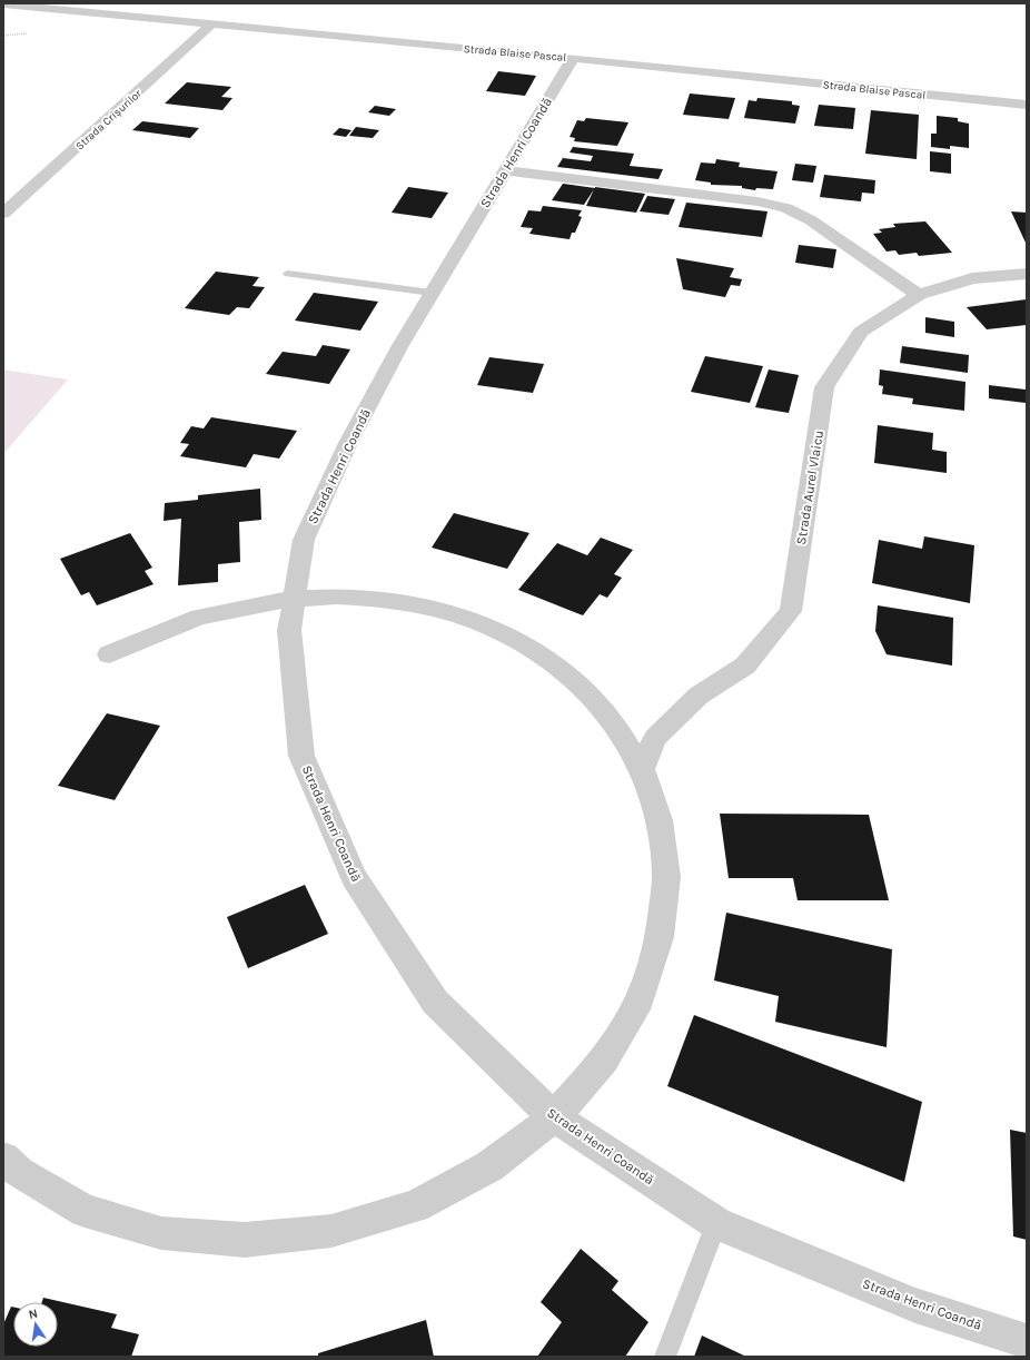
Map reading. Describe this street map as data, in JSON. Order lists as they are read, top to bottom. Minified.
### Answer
{"streets":{"street":["Strada Blaise Pascal","Strada Crișurilor","Strada Henri Coandă","Strada Aurel Vlaicu"]},"crossings":[["Strada Blaise Pascal","Strada Crișurilor"],["Strada Blaise Pascal","Strada Henri Coandă"]],"north":"top"}
